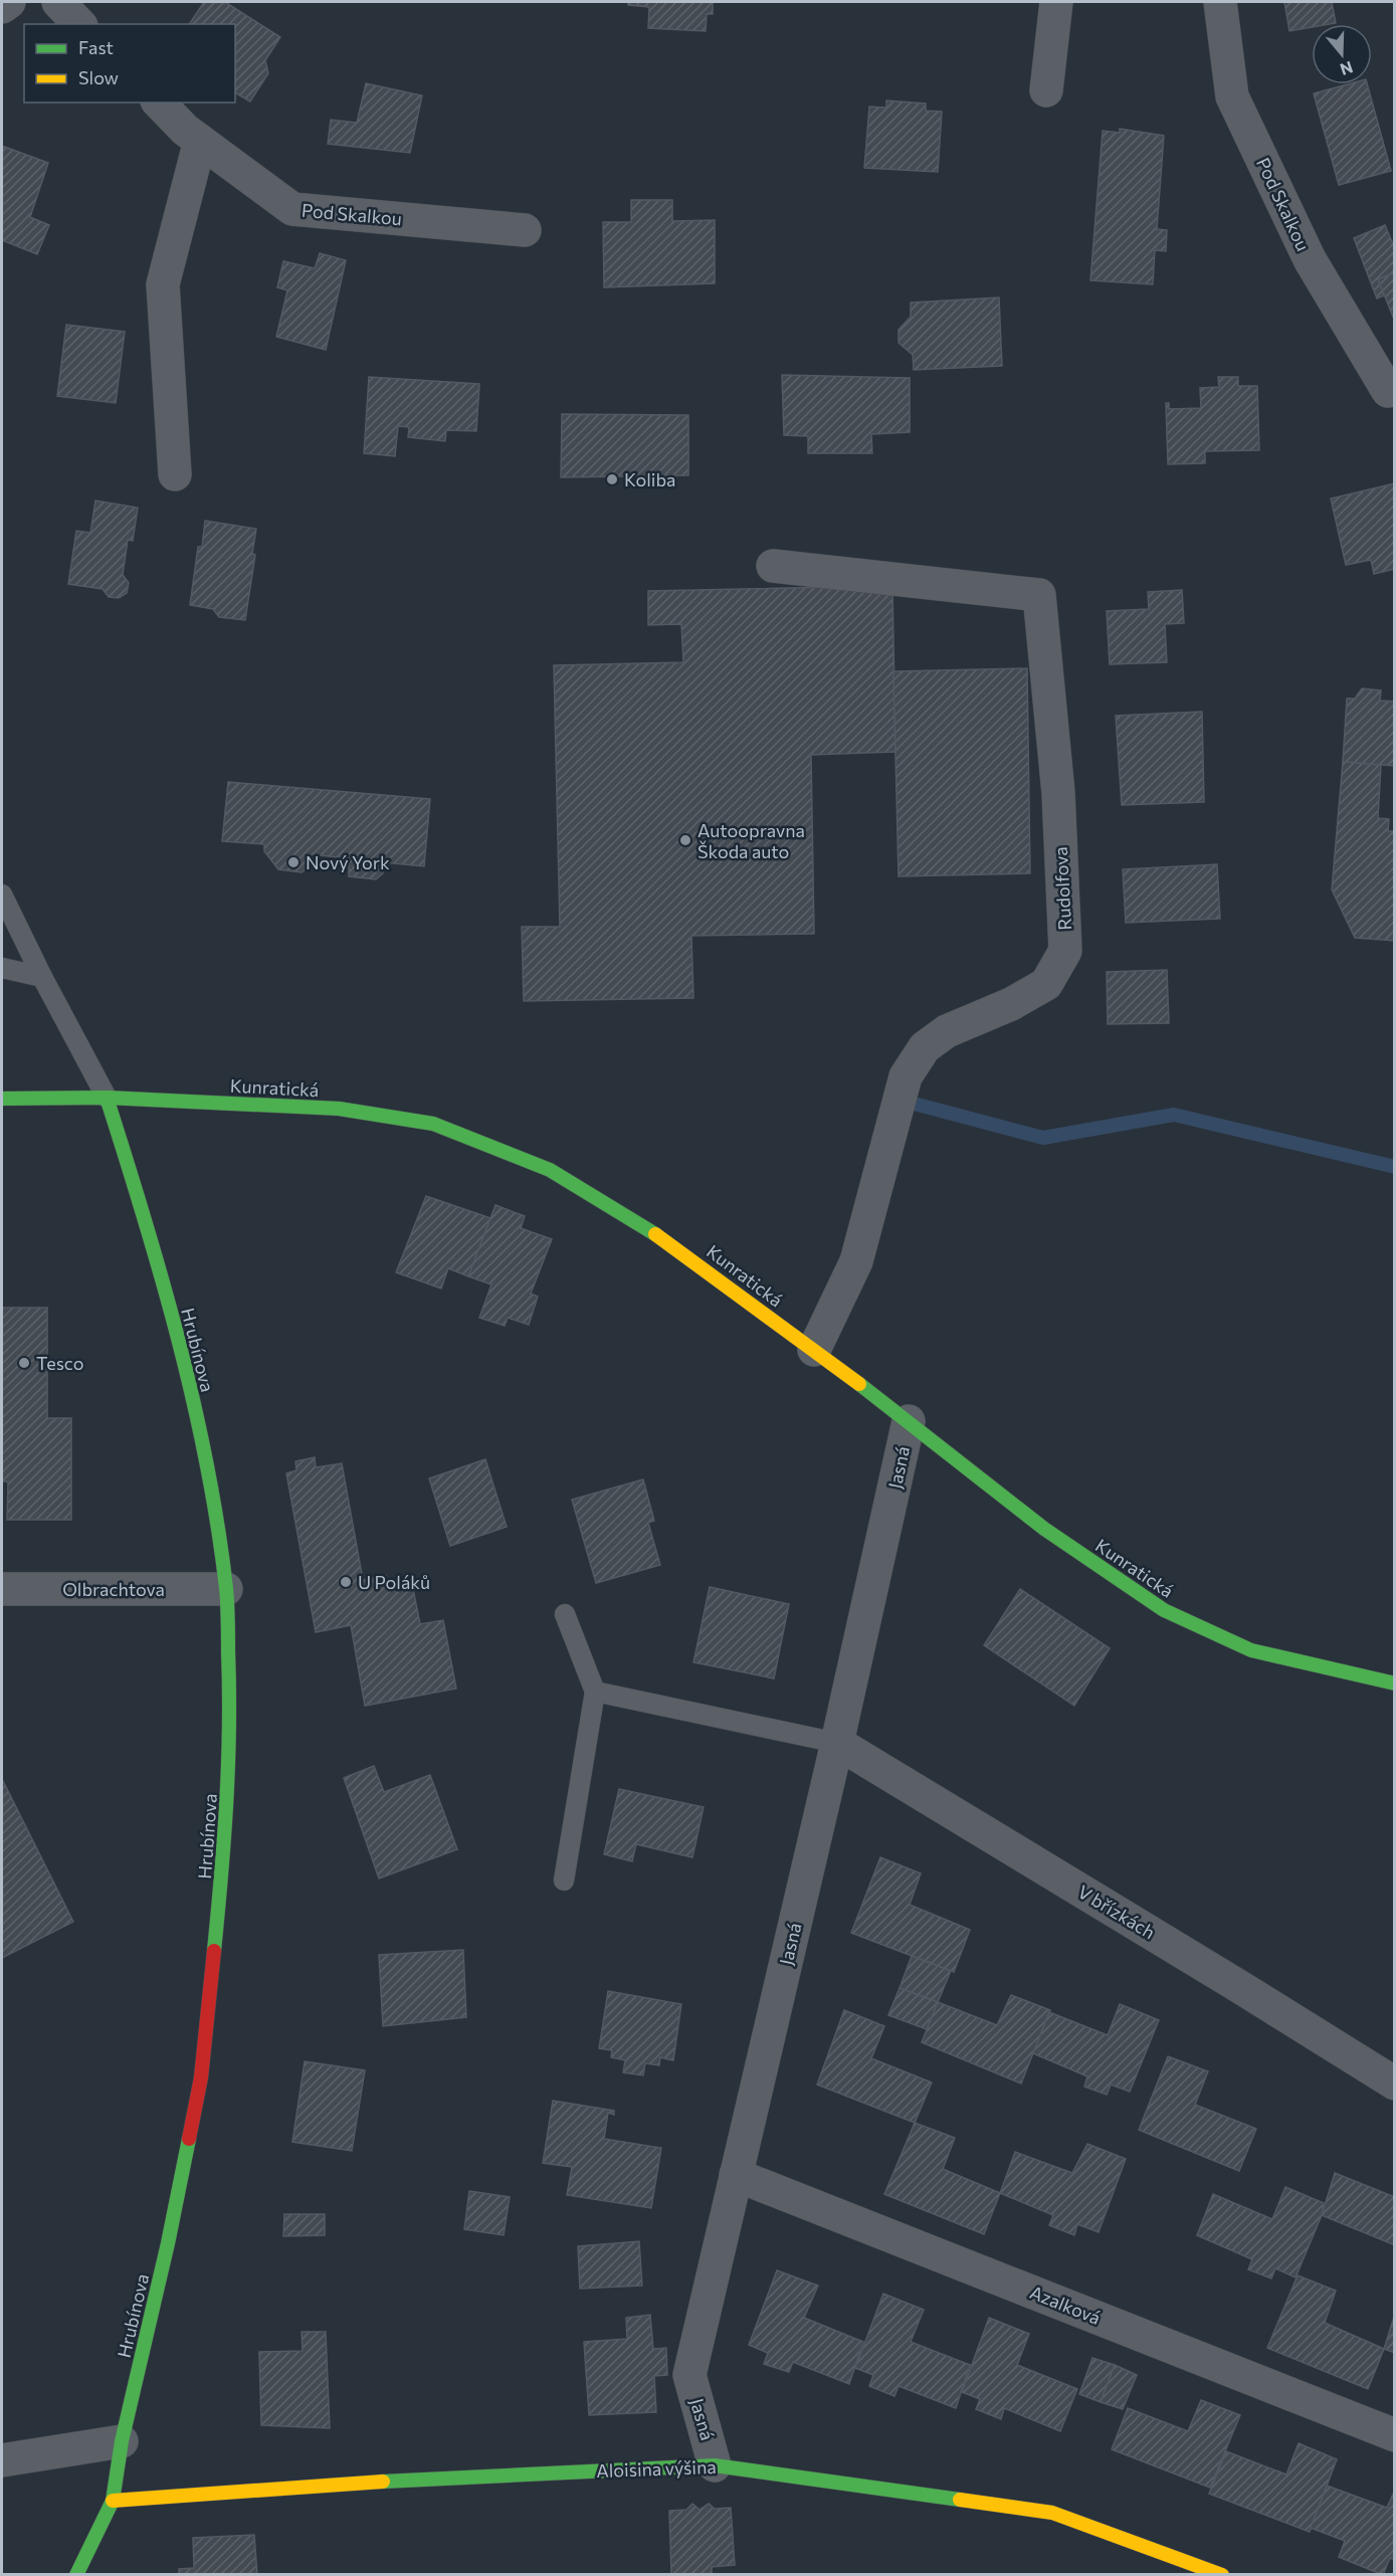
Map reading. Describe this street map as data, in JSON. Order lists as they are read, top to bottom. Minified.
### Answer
{"streets":{"street":["Pod Skalkou","Rudolfova","Kunratická","Hrubínova","Jasná","Olbrachtova","V břízkách","Azalková","Aloisina výšina"]},"crossings":[["Rudolfova","Kunratická"],["Kunratická","Hrubínova"],["Kunratická","Jasná"],["Hrubínova","Olbrachtova"],["Hrubínova","Aloisina výšina"],["Jasná","V břízkách"],["Jasná","Azalková"],["Jasná","Aloisina výšina"]],"places":["Koliba","Autoopravna Škoda auto","Nový York","Tesco","U Poláků"],"legend":["Fast","Slow"],"north":"bottom"}
